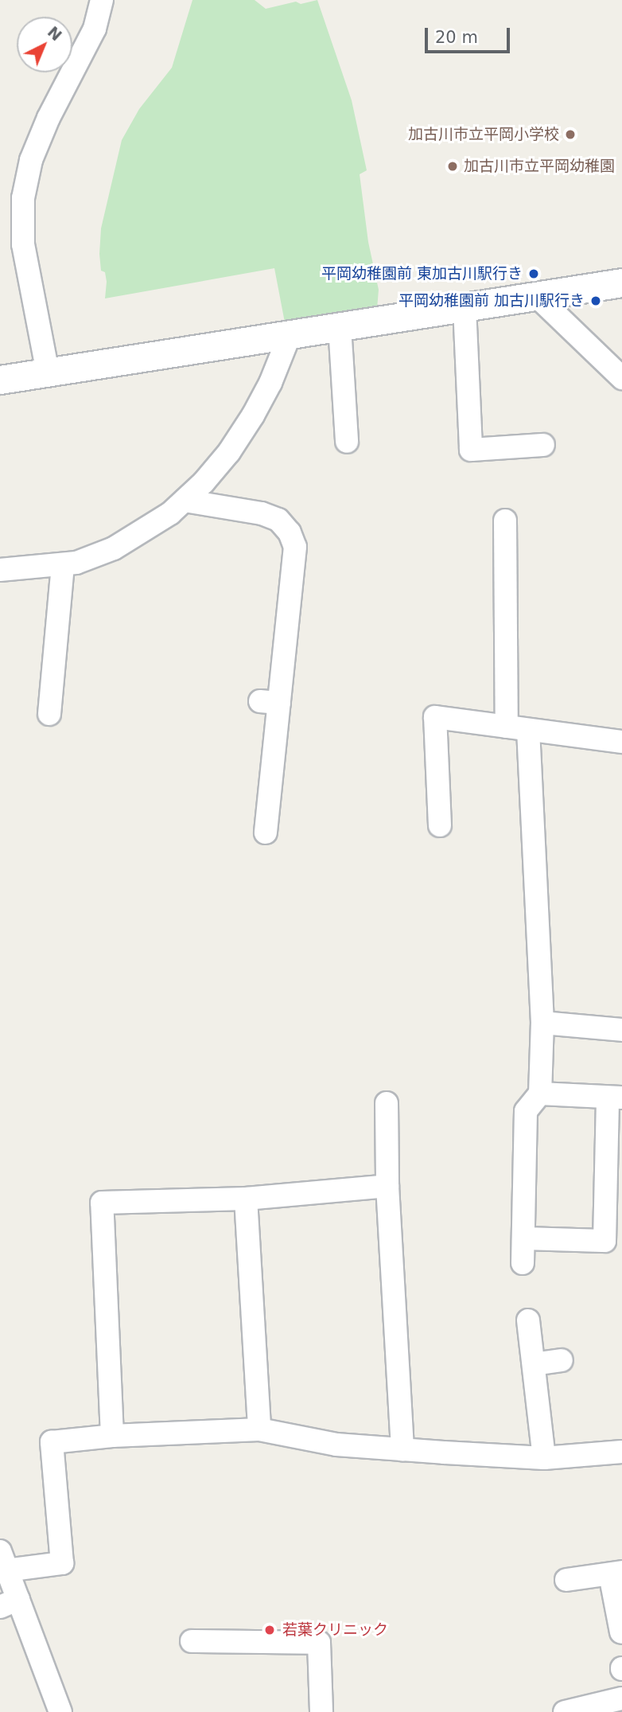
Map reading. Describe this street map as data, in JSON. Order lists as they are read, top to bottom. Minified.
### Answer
{"places":["加古川市立平岡小学校","加古川市立平岡幼稚園","平岡幼稚園前 東加古川駅行き","平岡幼稚園前 加古川駅行き","若葉クリニック"],"scale_bar":"20 m","north":"top right"}
